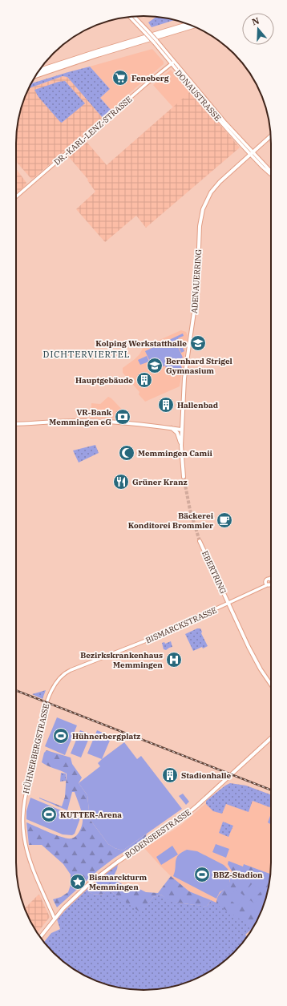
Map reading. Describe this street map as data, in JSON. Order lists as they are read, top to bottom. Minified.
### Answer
{"streets":{"main road":["ADENAUERRING","EBERTRING","BODENSEESTRASSE"],"street":["DONAUSTRASSE","DR.-KARL-LENZ-STRASSE","BISMARCKSTRASSE","HÜHNERBERGSTRASSE"]},"crossings":[["DONAUSTRASSE","DR.-KARL-LENZ-STRASSE"],["DONAUSTRASSE","ADENAUERRING"],["EBERTRING","BISMARCKSTRASSE"],["BISMARCKSTRASSE","HÜHNERBERGSTRASSE"],["HÜHNERBERGSTRASSE","BODENSEESTRASSE"]],"districts":["DICHTERVIERTEL"],"places":{"supermarket":["Feneberg"],"school or university":["Kolping Werkstatthalle","Bernhard Strigel Gymnasium"],"building":["Hauptgebäude","Hallenbad","Stadionhalle"],"bank":["VR-Bank Memmingen eG"],"mosque":["Memmingen Camii"],"restaurant":["Grüner Kranz"],"cafe":["Bäckerei Konditorei Brommler"],"hospital":["Bezirkskrankenhaus Memmingen"],"sports":["Hühnerbergplatz","KUTTER-Arena","BBZ-Stadion"],"place":["Bismarckturm Memmingen"]},"north":"top"}
